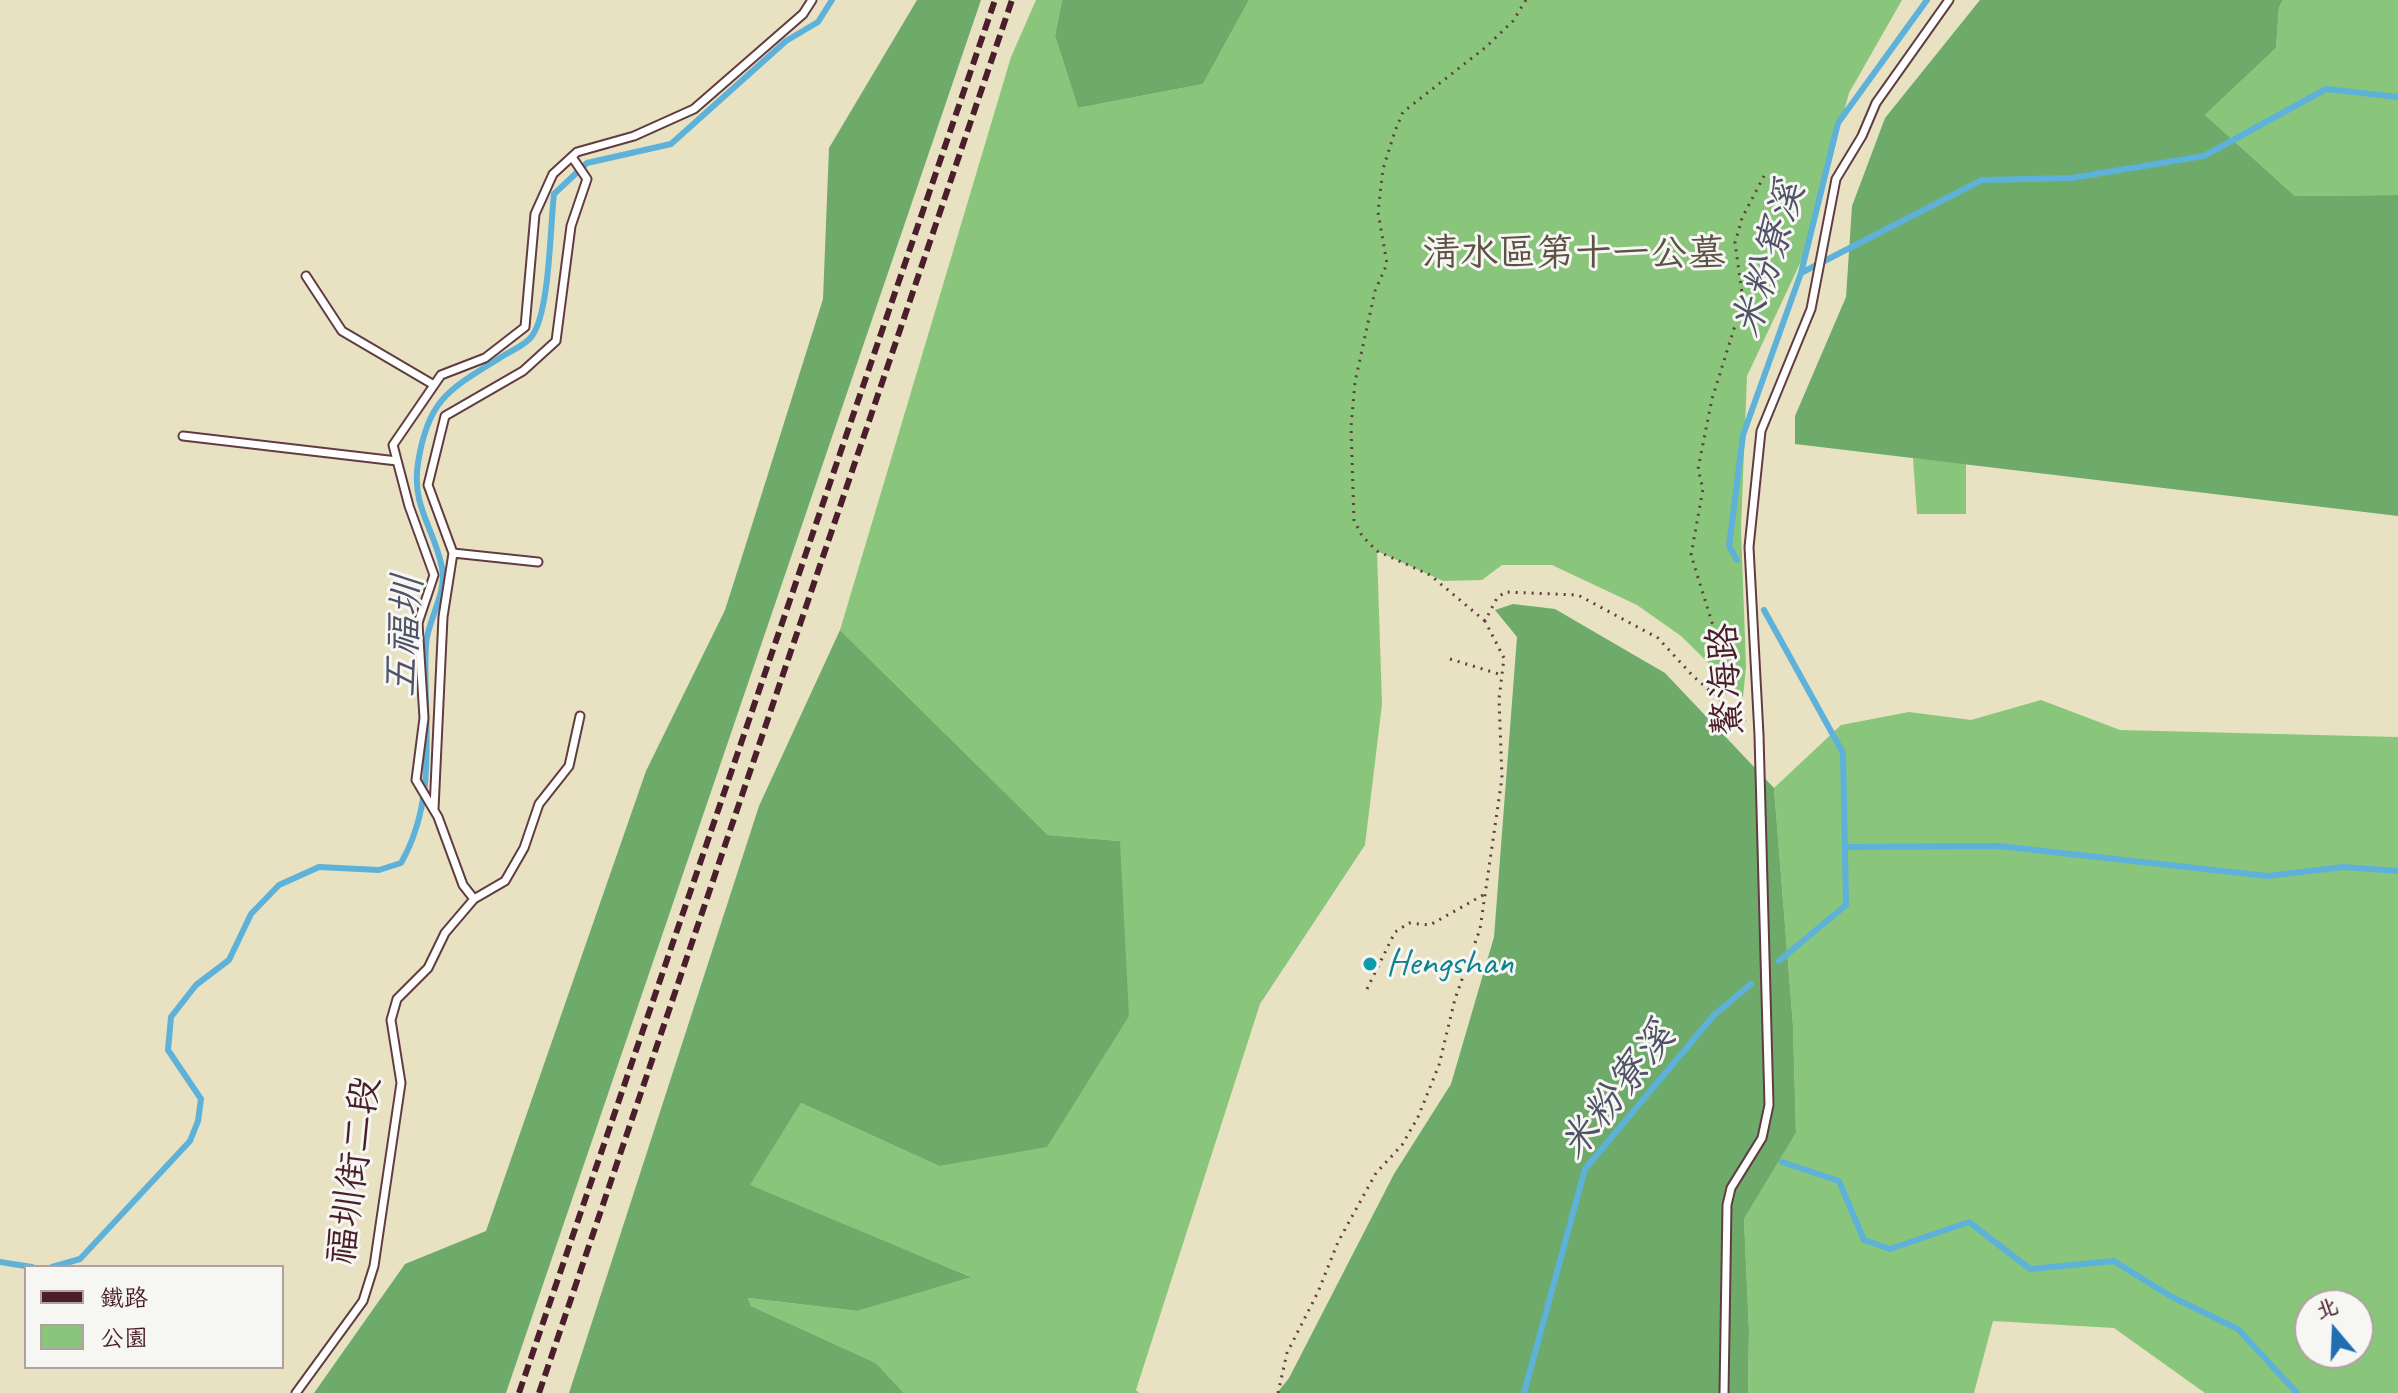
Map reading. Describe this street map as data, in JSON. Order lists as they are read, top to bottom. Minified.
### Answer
{"streets":{"lane":["鰲海路","福圳街二段"]},"water":["米粉寮溪","五福圳"],"parks":["清水區第十一公墓"],"places":["Hengshan"],"legend":["鐵路","公園"],"north":"top"}
